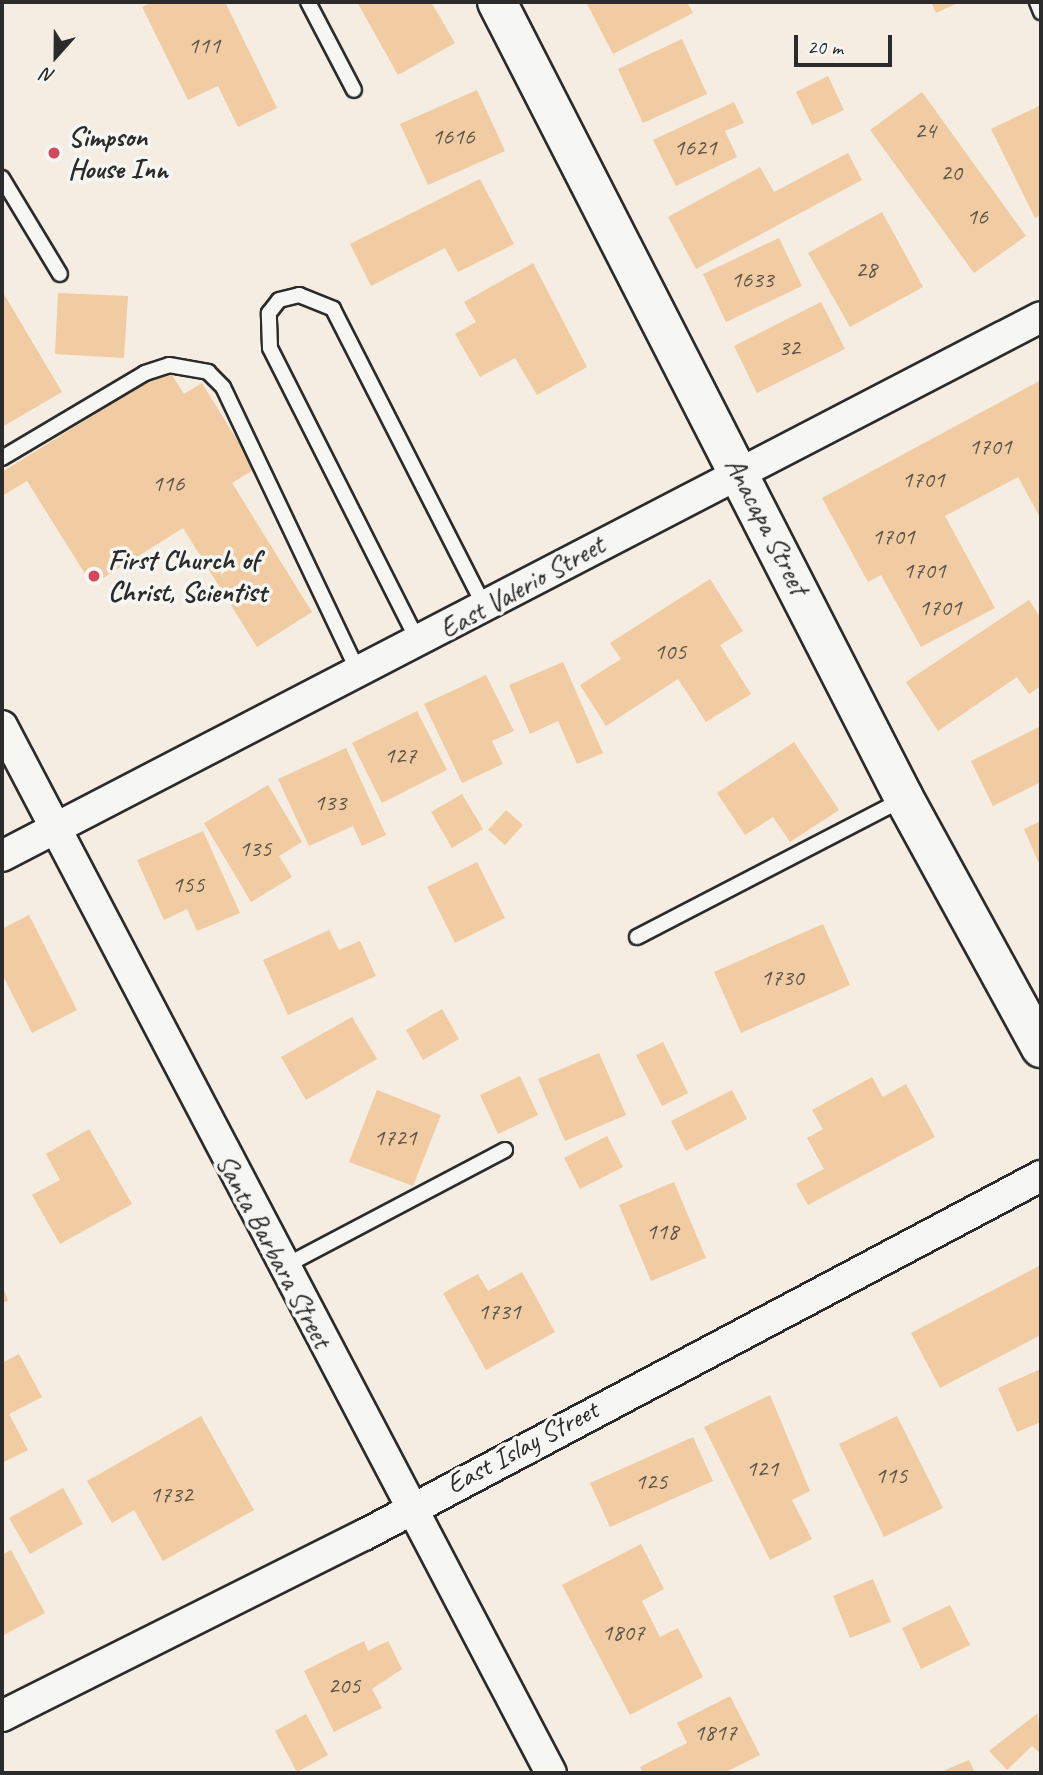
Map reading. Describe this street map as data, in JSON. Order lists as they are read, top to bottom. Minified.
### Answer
{"streets":{"street":["Anacapa Street","East Valerio Street","Santa Barbara Street","East Islay Street"]},"crossings":[["Anacapa Street","East Valerio Street"],["East Valerio Street","Santa Barbara Street"],["Santa Barbara Street","East Islay Street"]],"places":["Simpson House Inn","First Church of Christ, Scientist"],"house_numbers":["111","24","1616","1621","20","16","28","1633","32","1701","1701","116","1701","1701","1701","105","127","133","135","155","1730","1721","118","1731","121","115","125","1732","1807","205","1817"],"scale_bar":"20 m","north":"bottom"}
